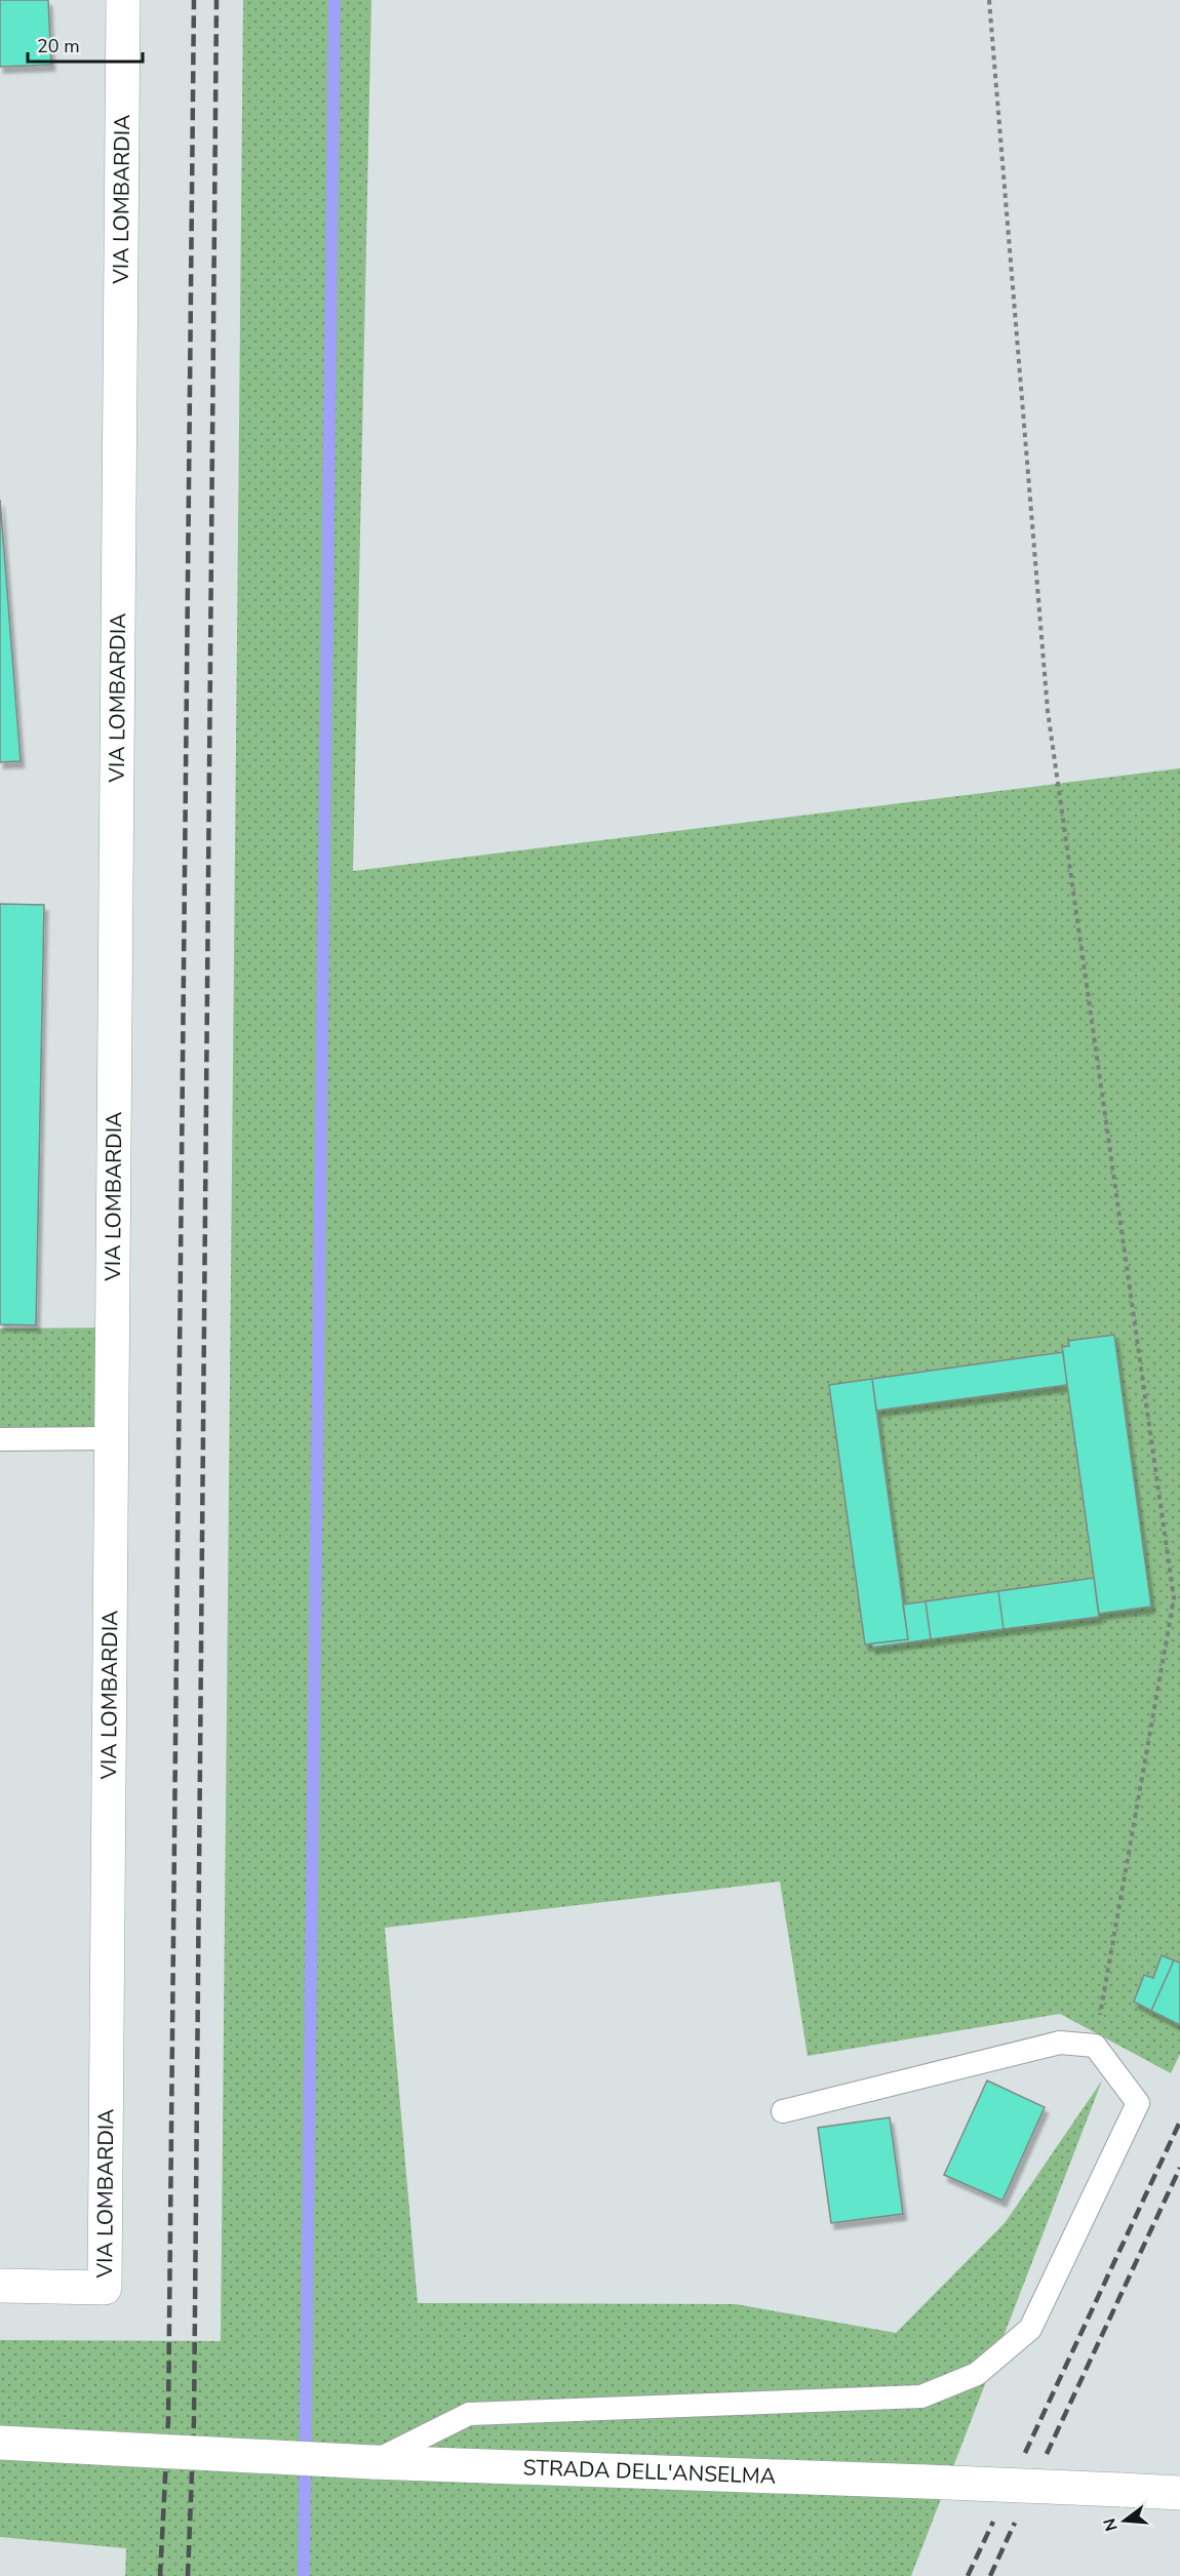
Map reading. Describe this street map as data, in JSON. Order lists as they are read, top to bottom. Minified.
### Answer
{"streets":{"street":["VIA LOMBARDIA","STRADA DELL'ANSELMA"]},"scale_bar":"20 m","north":"left"}
